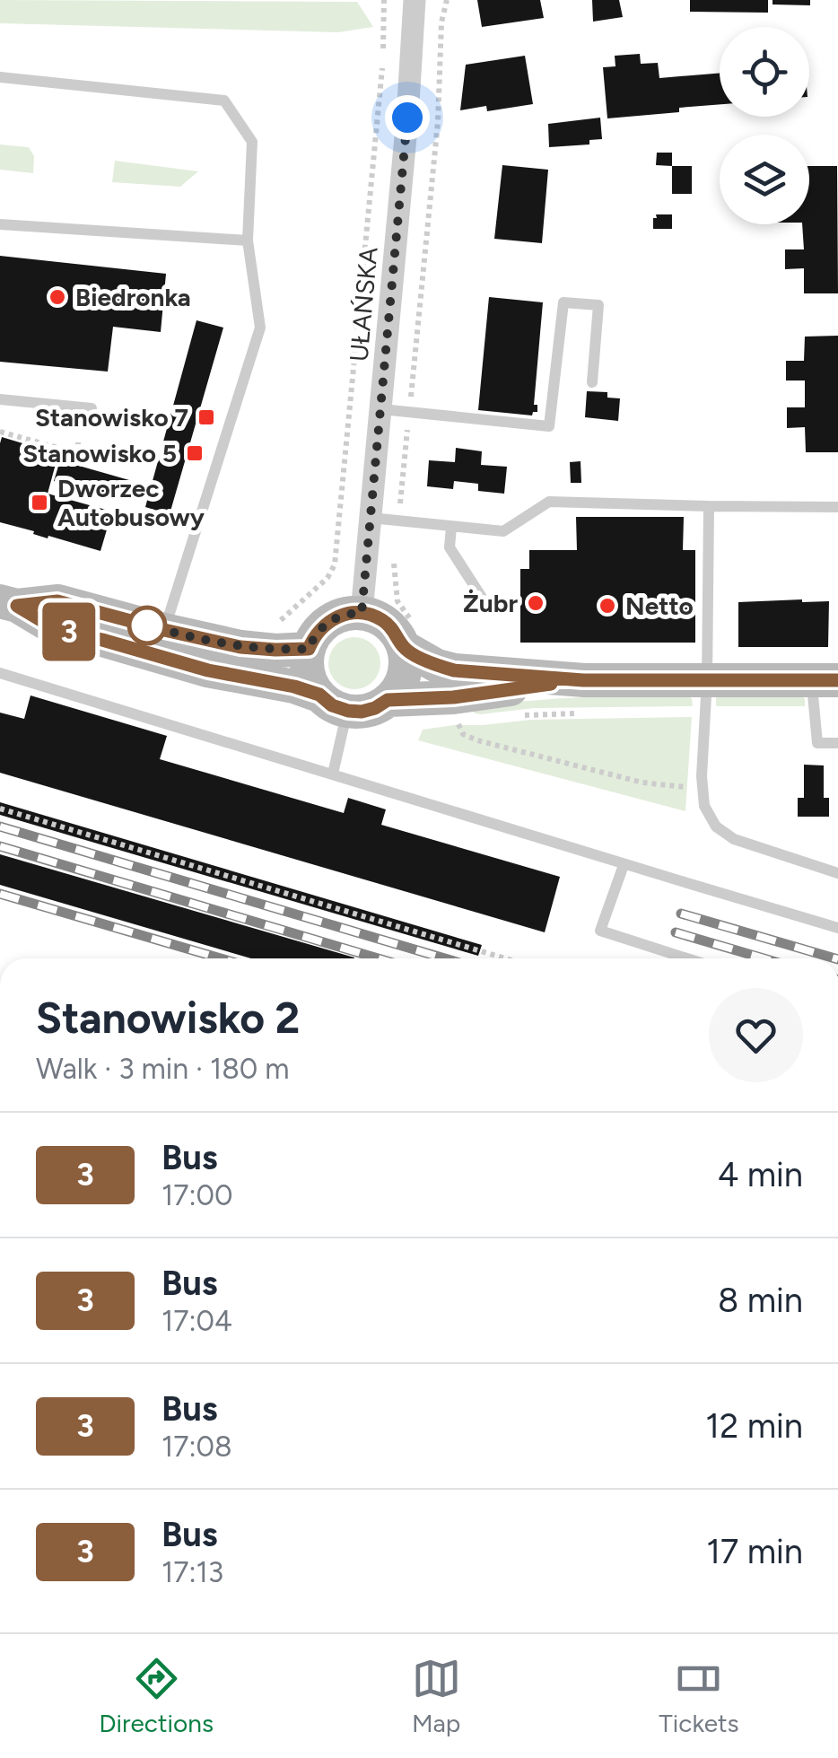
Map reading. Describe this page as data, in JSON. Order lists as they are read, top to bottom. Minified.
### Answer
{"streets":{"street":["UŁAŃSKA"]},"places":{"other":["Biedronka","Żubr","Netto"],"transit":["Stanowisko 7","Stanowisko 5","Dworzec Autobusowy"]},"lines":["bus line 3"],"page":{"on_map":"3","heading":["Stanowisko 2","Walk · 3 min · 180 m"],"list":[{"mark":"3","name":"Bus","note":"17:00","value":"4 min"},{"mark":"3","name":"Bus","note":"17:04","value":"8 min"},{"mark":"3","name":"Bus","note":"17:08","value":"12 min"},{"mark":"3","name":"Bus","note":"17:13","value":"17 min"}],"tabs":["Directions","Map","Tickets"]}}
